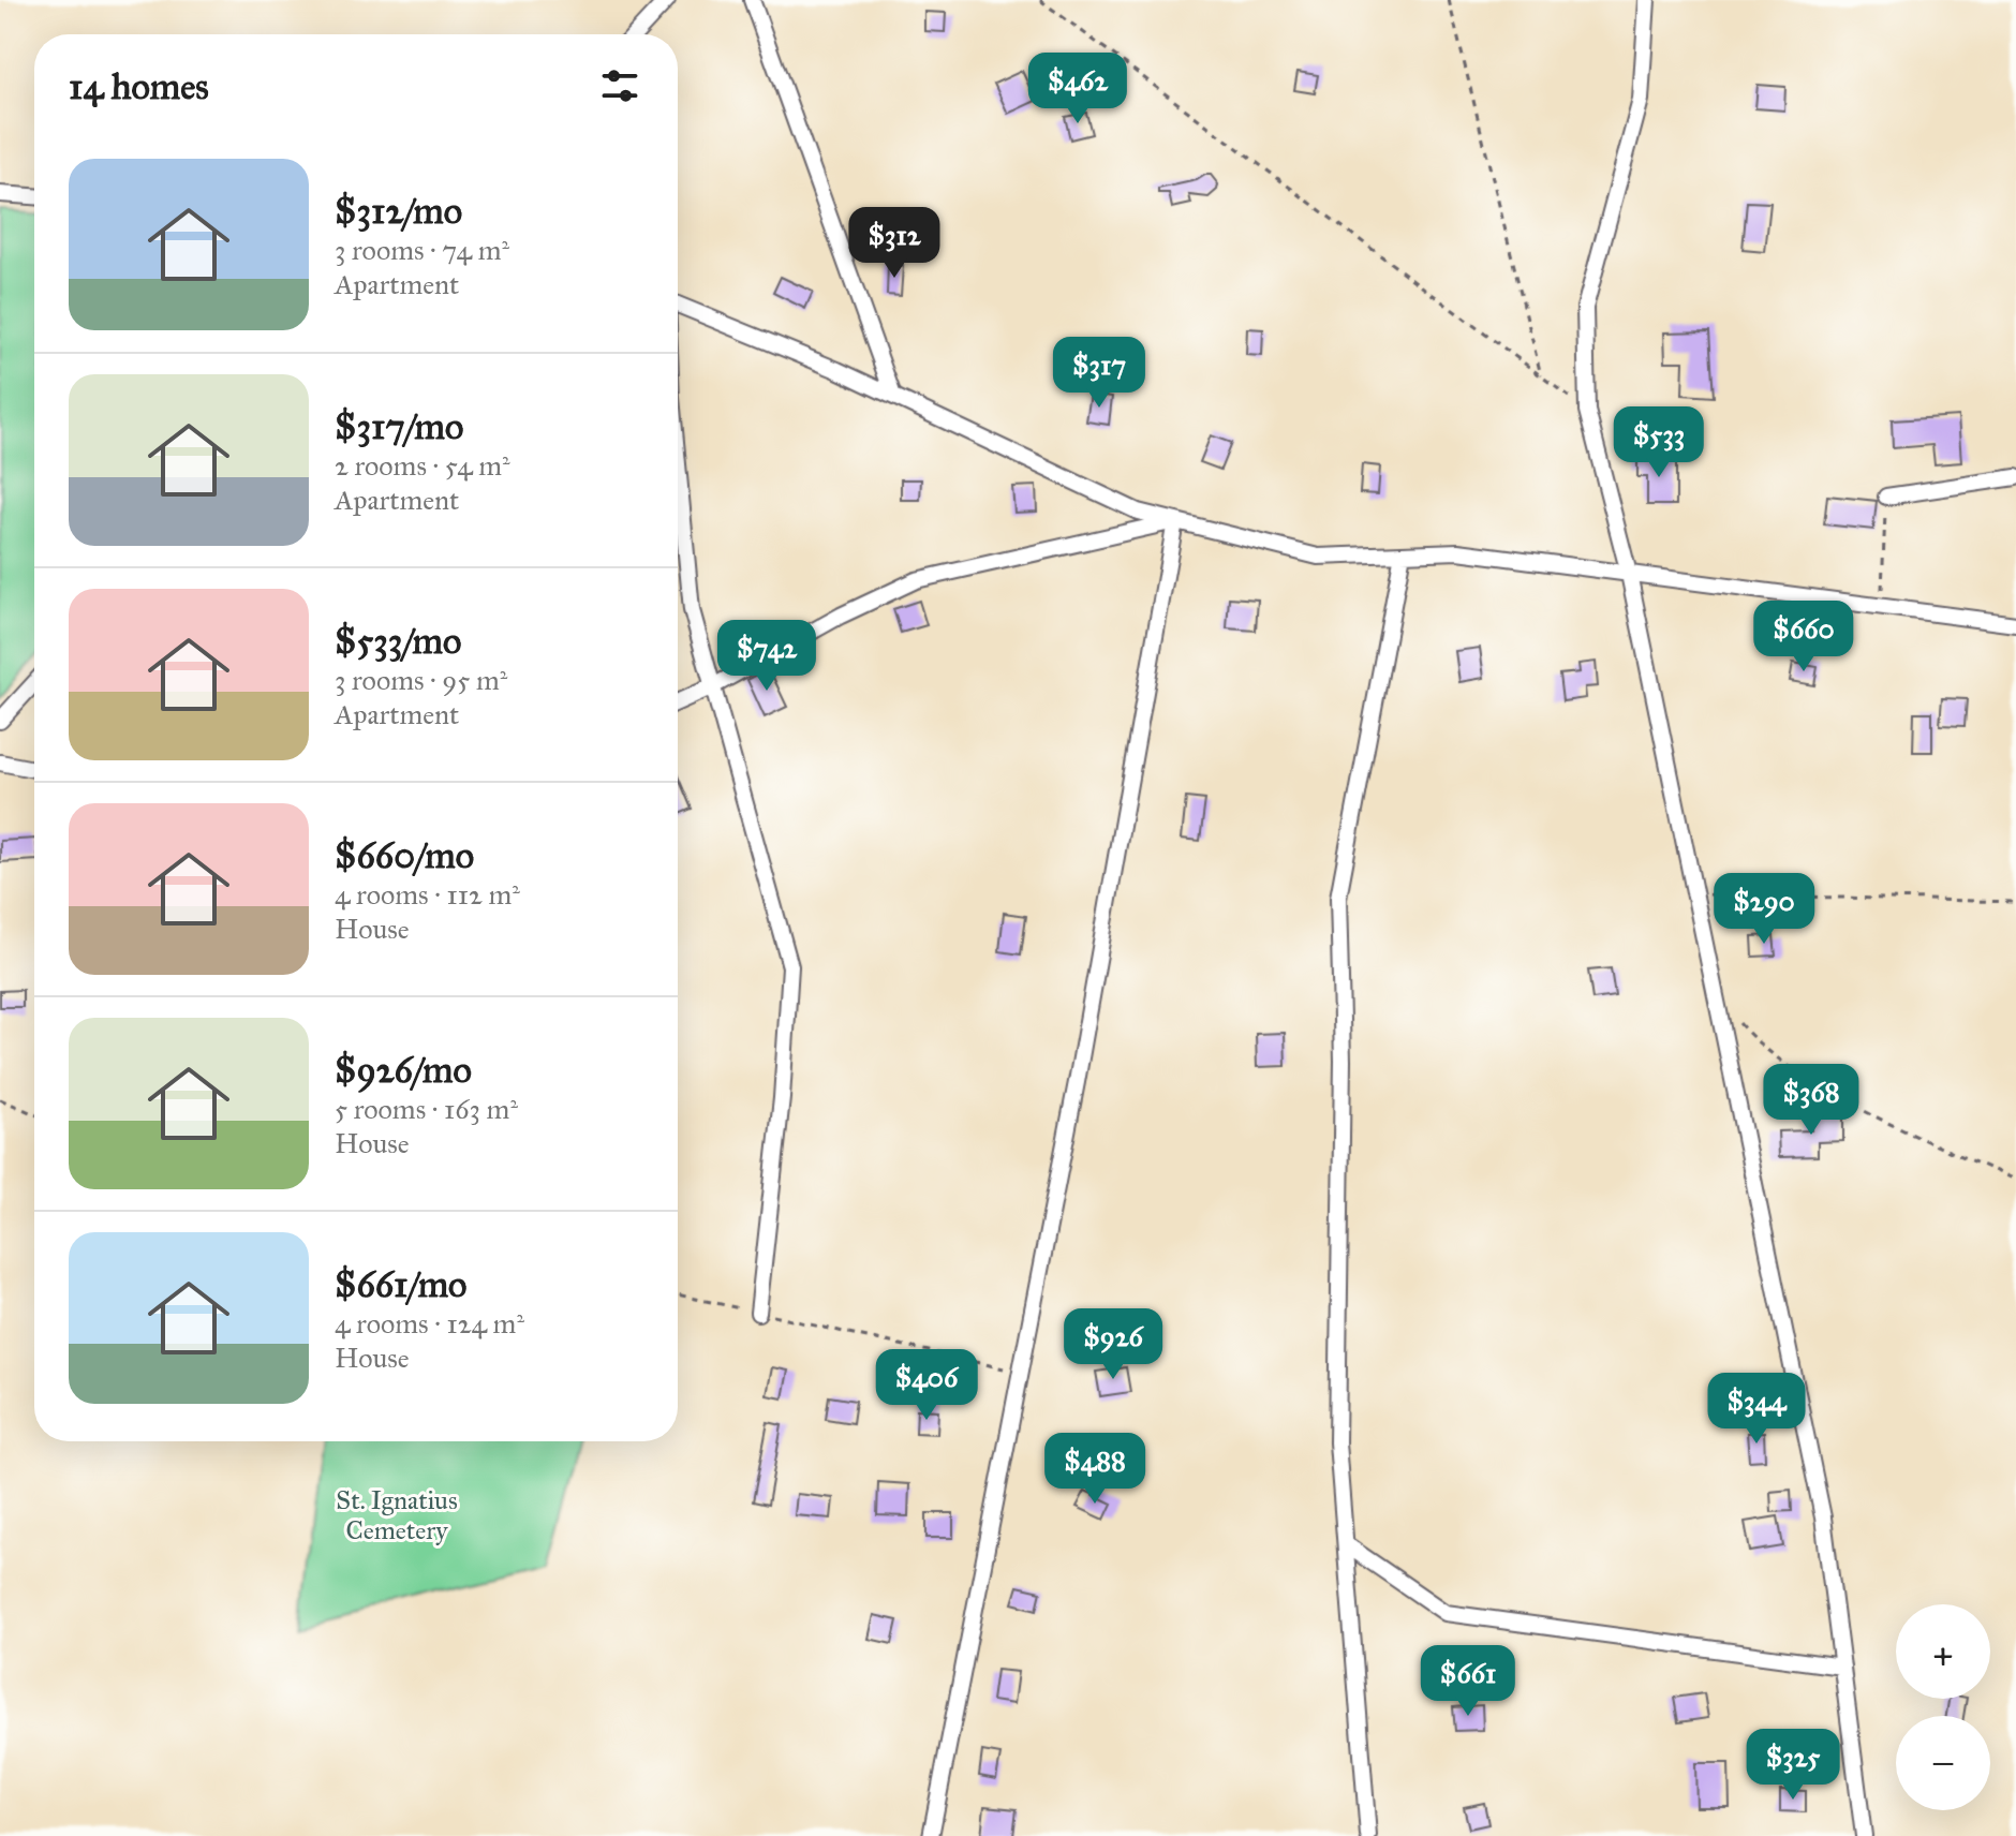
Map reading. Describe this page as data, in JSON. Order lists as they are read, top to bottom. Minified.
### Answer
{"parks":["St. Ignatius Cemetery"],"page":{"heading":"14 homes","price":["$462","$312","$317","$533","$660","$742","$290","$368","$926","$406","$344","$488","$661","$325"],"list":[{"name":"$312/mo","note":"3 rooms · 74 m² · Apartment"},{"name":"$317/mo","note":"2 rooms · 54 m² · Apartment"},{"name":"$533/mo","note":"3 rooms · 95 m² · Apartment"},{"name":"$660/mo","note":"4 rooms · 112 m² · House"},{"name":"$926/mo","note":"5 rooms · 163 m² · House"},{"name":"$661/mo","note":"4 rooms · 124 m² · House"}],"map_buttons":["+","−"]}}
